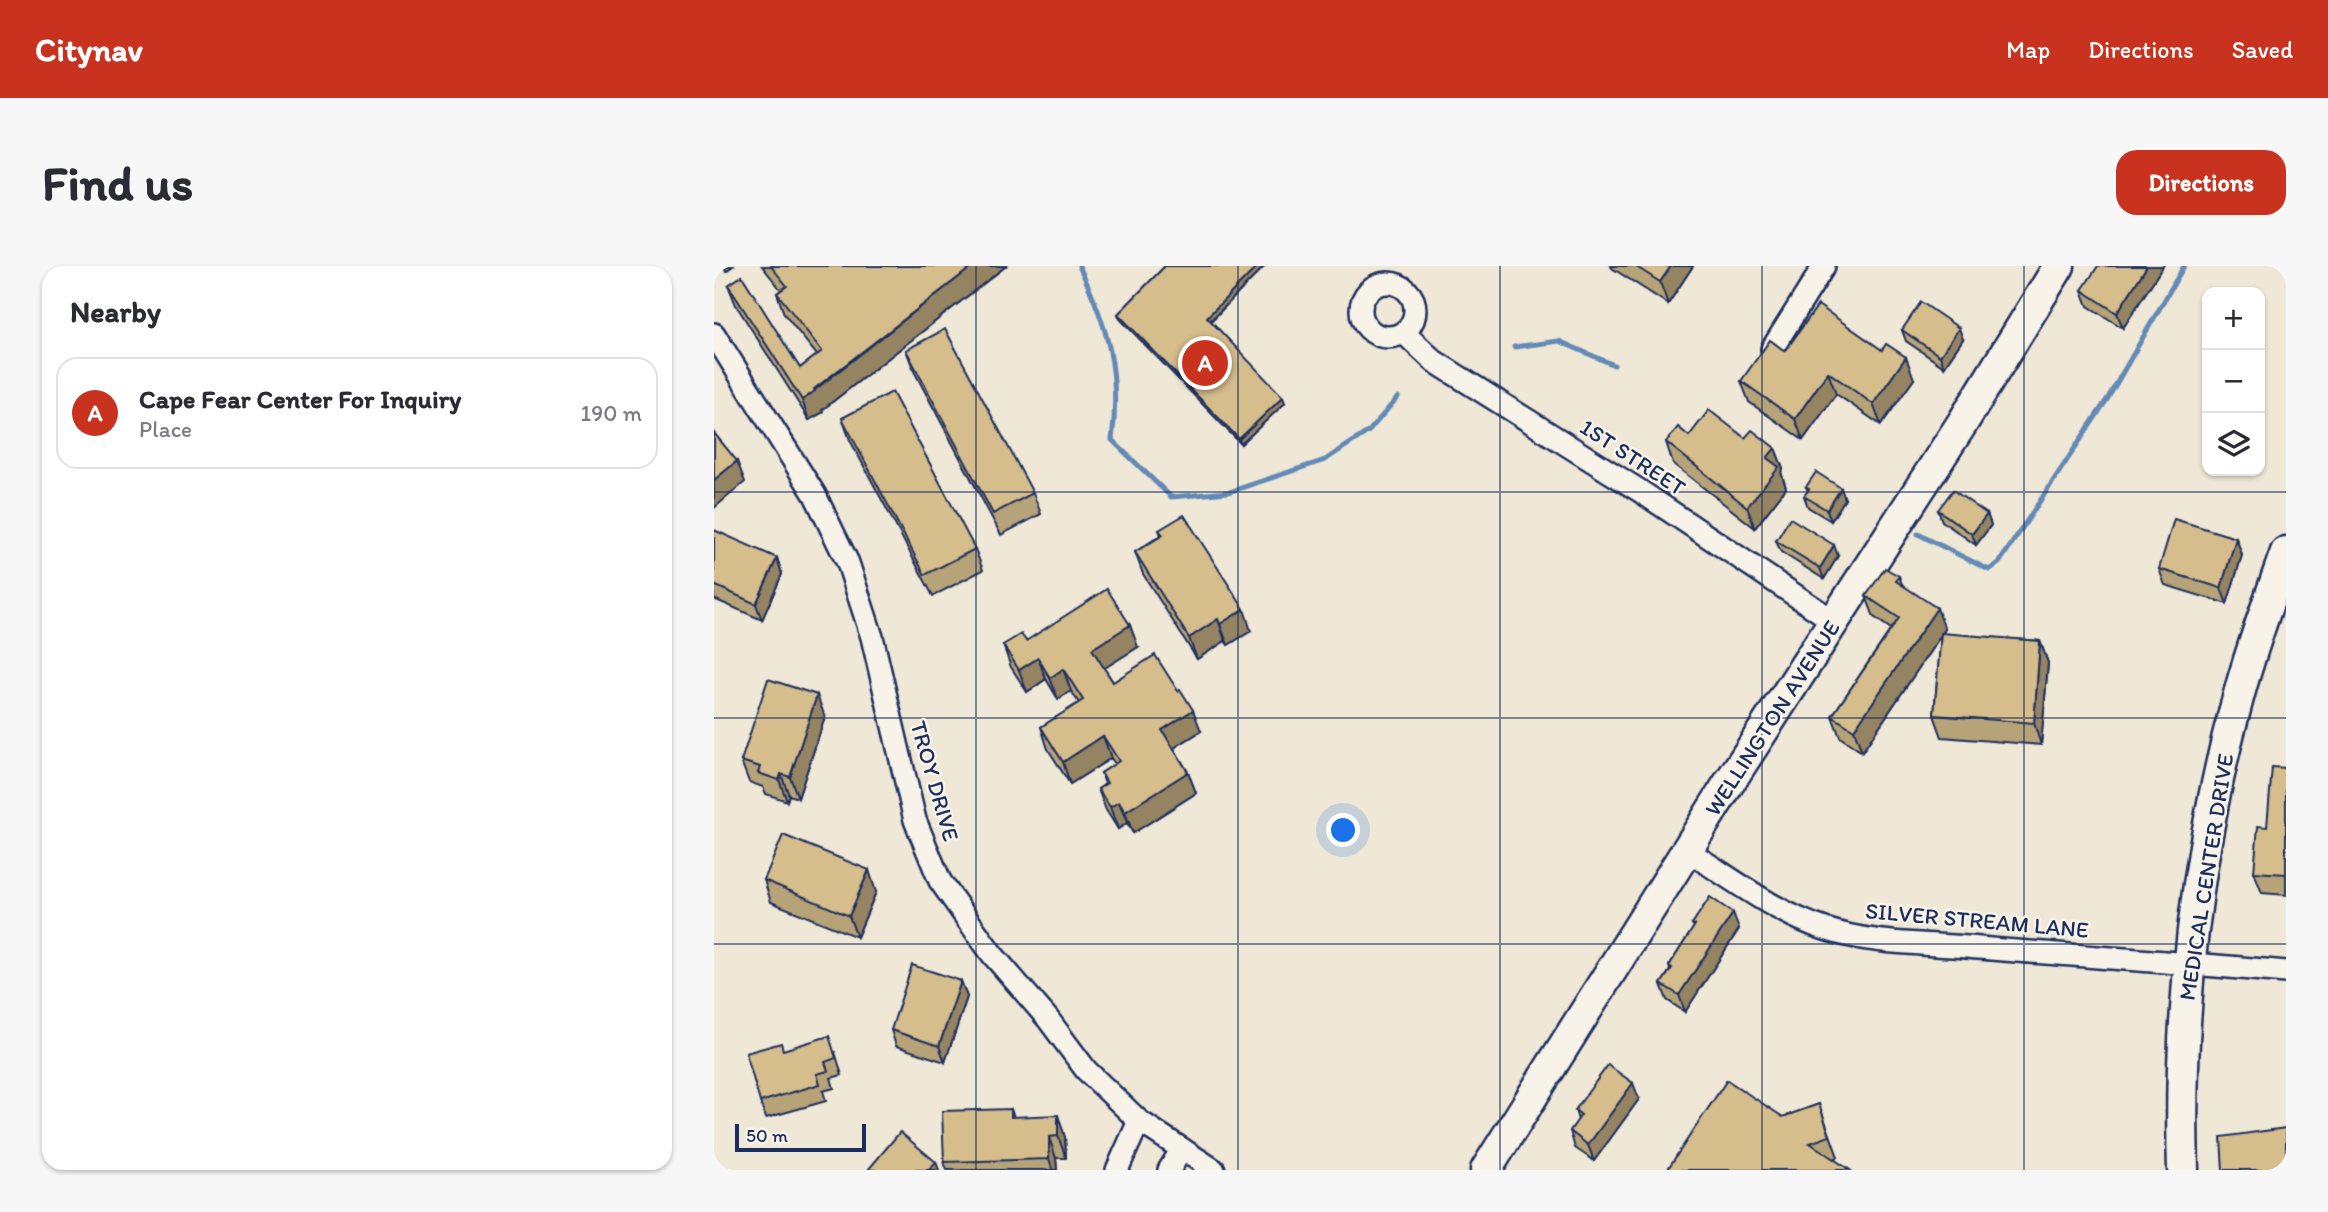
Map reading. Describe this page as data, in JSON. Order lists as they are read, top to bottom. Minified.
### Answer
{"streets":{"street":["1ST STREET","WELLINGTON AVENUE","TROY DRIVE","MEDICAL CENTER DRIVE","SILVER STREAM LANE"]},"crossings":[["1ST STREET","WELLINGTON AVENUE"],["WELLINGTON AVENUE","SILVER STREAM LANE"],["MEDICAL CENTER DRIVE","SILVER STREAM LANE"]],"scale_bar":"50 m","page":{"header":"Citynav","nav":["Map","Directions","Saved"],"buttons":"Directions","title":"Find us","heading":"Nearby","map_buttons":["+","−"],"pins":"A","list":[{"mark":"A","name":"Cape Fear Center For Inquiry","note":"Place","value":"190 m"}],"scale":"50 m"}}
